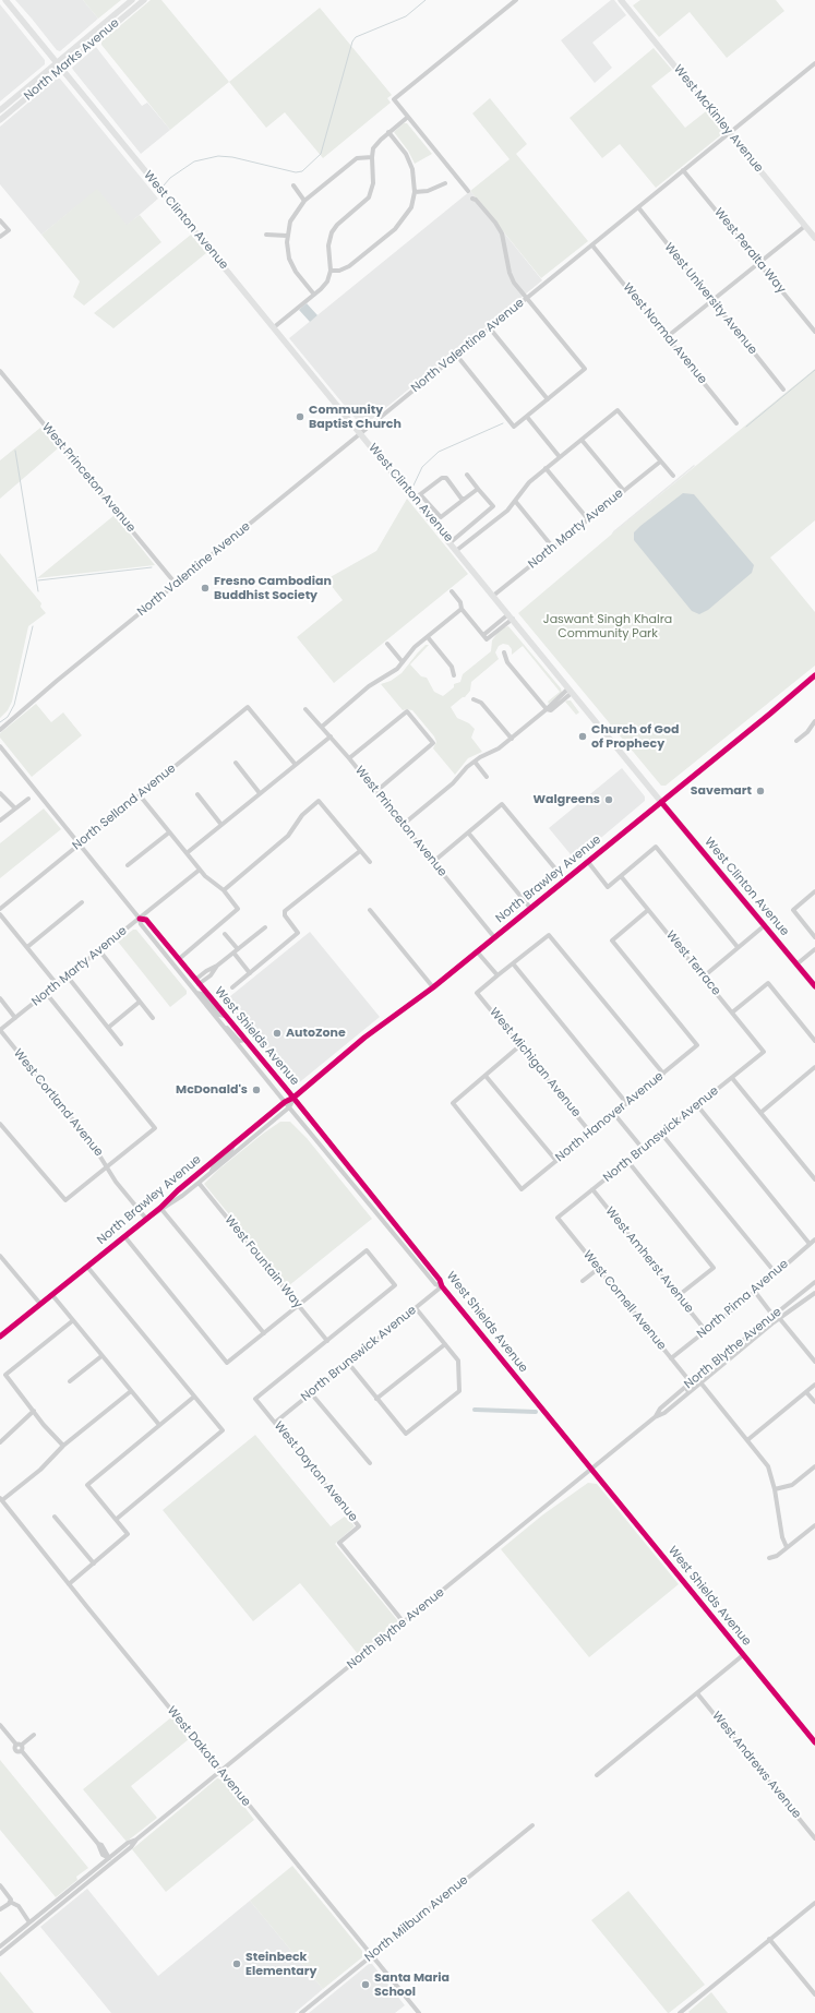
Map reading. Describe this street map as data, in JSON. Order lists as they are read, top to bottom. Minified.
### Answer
{"streets":{"main road":["North Marks Avenue","West McKinley Avenue","West Clinton Avenue"],"street":["West Peralta Way","West University Avenue","West Normal Avenue","North Valentine Avenue","West Princeton Avenue","North Marty Avenue","North Selland Avenue","North Brawley Avenue","West Terrace","West Shields Avenue","West Michigan Avenue","West Cortland Avenue","North Hanover Avenue","North Brunswick Avenue","West Amherst Avenue","West Fountain Way","North Pima Avenue","West Cornell Avenue","North Blythe Avenue","West Dayton Avenue","West Dakota Avenue","West Andrews Avenue","North Milburn Avenue"]},"crossings":[["North Marks Avenue","West Clinton Avenue"],["West McKinley Avenue","North Valentine Avenue"],["West Clinton Avenue","North Valentine Avenue"],["West Clinton Avenue","North Marty Avenue"],["West Clinton Avenue","North Brawley Avenue"],["West Peralta Way","North Valentine Avenue"],["West University Avenue","North Valentine Avenue"],["West Normal Avenue","North Valentine Avenue"],["North Valentine Avenue","West Princeton Avenue"],["West Princeton Avenue","North Brawley Avenue"],["North Marty Avenue","West Shields Avenue"],["North Marty Avenue","West Cortland Avenue"],["North Selland Avenue","West Shields Avenue"],["North Brawley Avenue","West Shields Avenue"],["North Brawley Avenue","West Cortland Avenue"],["North Brawley Avenue","West Fountain Way"],["West Terrace","North Hanover Avenue"],["West Terrace","North Brunswick Avenue"],["West Shields Avenue","North Brunswick Avenue"],["West Shields Avenue","North Blythe Avenue"],["West Michigan Avenue","North Hanover Avenue"],["North Brunswick Avenue","West Amherst Avenue"],["North Brunswick Avenue","West Cornell Avenue"],["North Brunswick Avenue","West Dayton Avenue"],["West Amherst Avenue","North Pima Avenue"],["West Fountain Way","West Dayton Avenue"],["North Pima Avenue","West Cornell Avenue"],["West Cornell Avenue","North Blythe Avenue"],["North Blythe Avenue","West Dayton Avenue"],["North Blythe Avenue","West Dakota Avenue"],["West Dakota Avenue","North Milburn Avenue"]],"parks":["Jaswant Singh Khalra Community Park"],"places":["Community Baptist Church","Fresno Cambodian Buddhist Society","Church of God of Prophecy","Savemart","Walgreens","AutoZone","McDonald's","Steinbeck Elementary","Santa Maria School"]}
